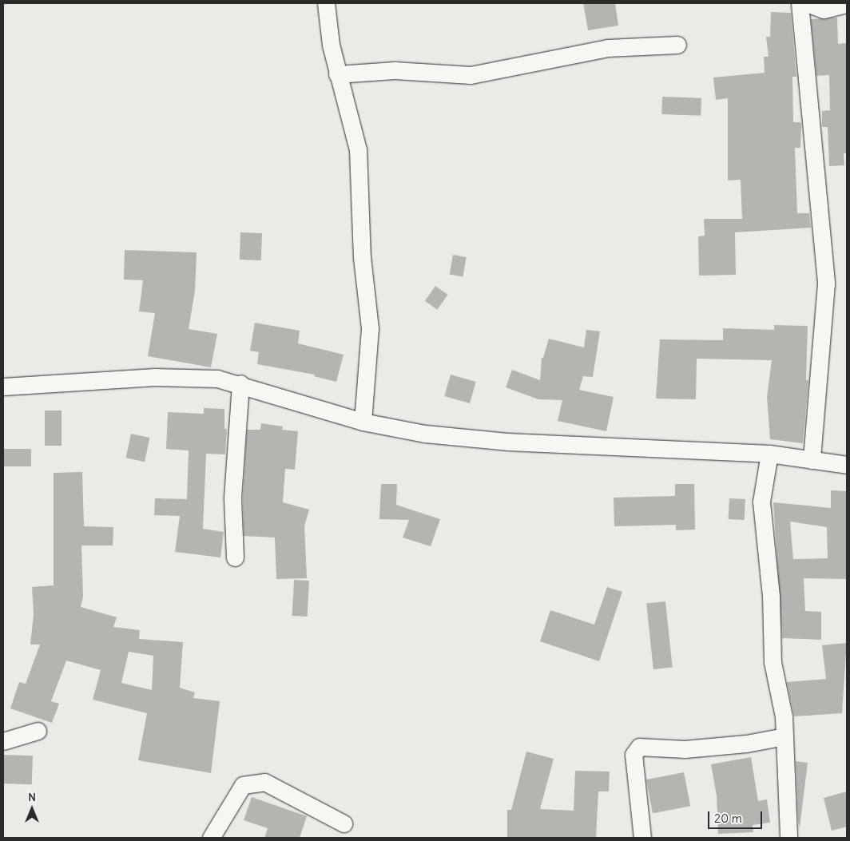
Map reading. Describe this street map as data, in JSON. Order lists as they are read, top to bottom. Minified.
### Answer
{"scale_bar":"20 m","north":"top"}
